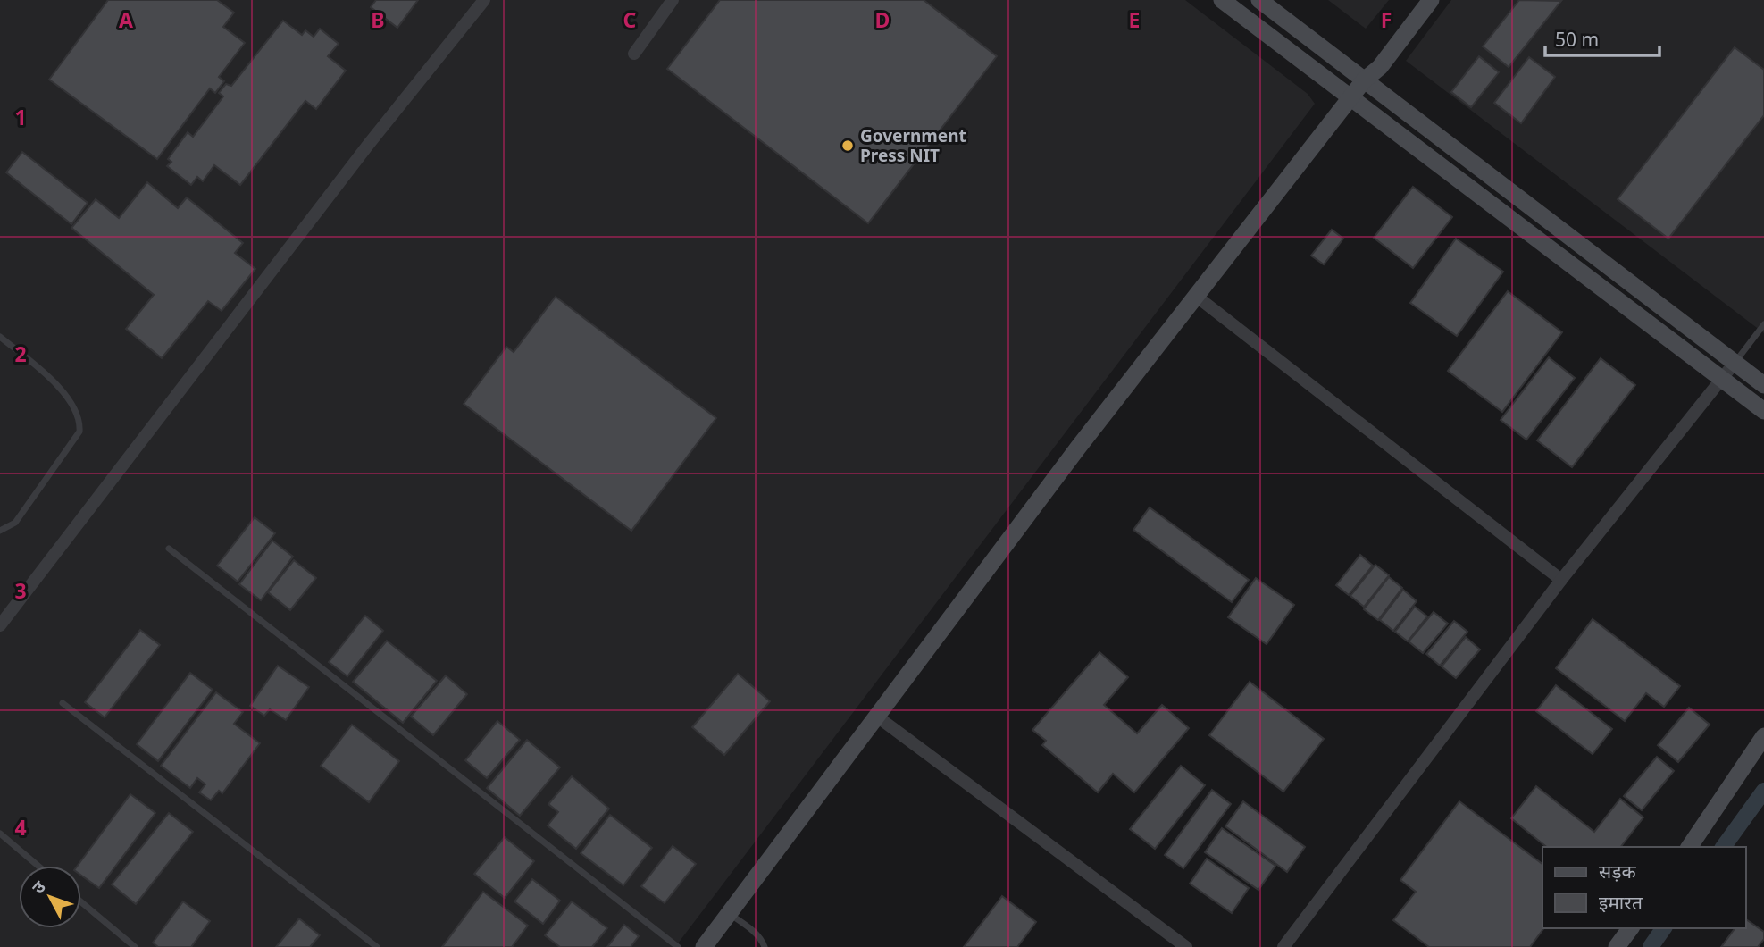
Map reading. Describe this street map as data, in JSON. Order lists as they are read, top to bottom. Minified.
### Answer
{"places":["Government Press NIT"],"legend":["सड़क","इमारत"],"scale_bar":"50 m","north":"top left","grid":{"columns":["A","B","C","D","E","F"],"rows":["1","2","3","4"]}}
